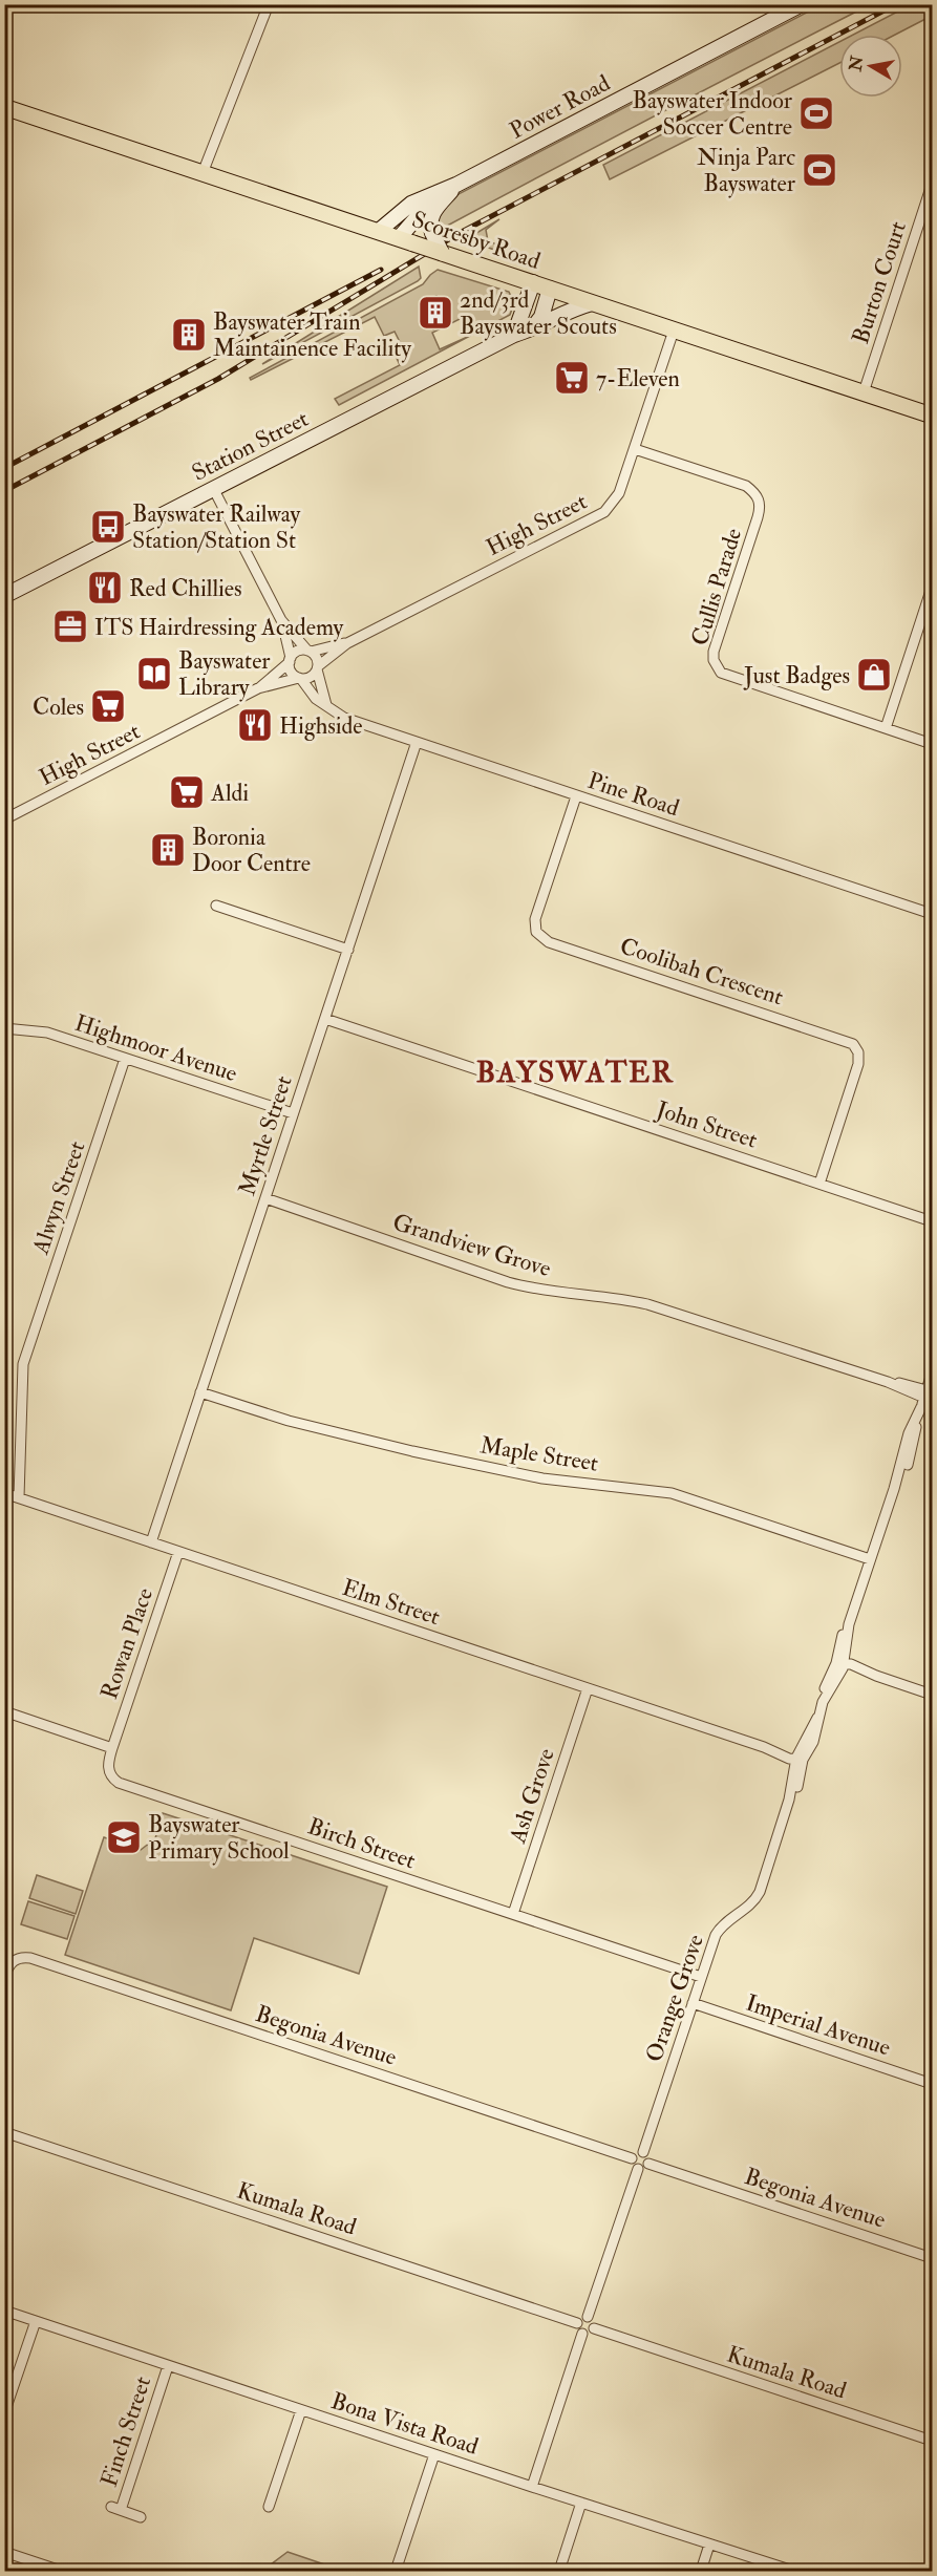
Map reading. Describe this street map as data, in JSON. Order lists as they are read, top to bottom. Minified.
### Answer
{"streets":{"main road":["Power Road","Scoresby Road","Station Street"],"street":["Burton Court","High Street","Cullis Parade","Pine Road","Coolibah Crescent","Highmoor Avenue","John Street","Myrtle Street","Alwyn Street","Grandview Grove","Maple Street","Elm Street","Rowan Place","Ash Grove","Birch Street","Orange Grove","Imperial Avenue","Begonia Avenue","Kumala Road","Bona Vista Road","Finch Street"]},"crossings":[["Power Road","Scoresby Road"],["Scoresby Road","Burton Court"],["Scoresby Road","Station Street"],["Scoresby Road","High Street"],["High Street","Cullis Parade"],["High Street","Pine Road"],["Pine Road","Coolibah Crescent"],["Pine Road","Myrtle Street"],["Coolibah Crescent","John Street"],["Highmoor Avenue","Myrtle Street"],["Highmoor Avenue","Alwyn Street"],["John Street","Myrtle Street"],["Myrtle Street","Grandview Grove"],["Myrtle Street","Maple Street"],["Myrtle Street","Elm Street"],["Alwyn Street","Elm Street"],["Grandview Grove","Orange Grove"],["Maple Street","Orange Grove"],["Elm Street","Rowan Place"],["Elm Street","Ash Grove"],["Elm Street","Orange Grove"],["Rowan Place","Birch Street"],["Ash Grove","Birch Street"],["Birch Street","Orange Grove"],["Orange Grove","Imperial Avenue"],["Orange Grove","Begonia Avenue"],["Bona Vista Road","Finch Street"]],"districts":["BAYSWATER"],"places":{"sports":["Bayswater Indoor Soccer Centre","Ninja Parc Bayswater"],"building":["2nd/3rd Bayswater Scouts","Bayswater Train Maintainence Facility","Boronia Door Centre"],"supermarket":["7-Eleven","Coles","Aldi"],"bus stop":["Bayswater Railway Station/Station St"],"restaurant":["Red Chillies","Highside"],"office":["ITS Hairdressing Academy"],"library":["Bayswater Library"],"shop":["Just Badges"],"school or university":["Bayswater Primary School"]},"north":"left"}
